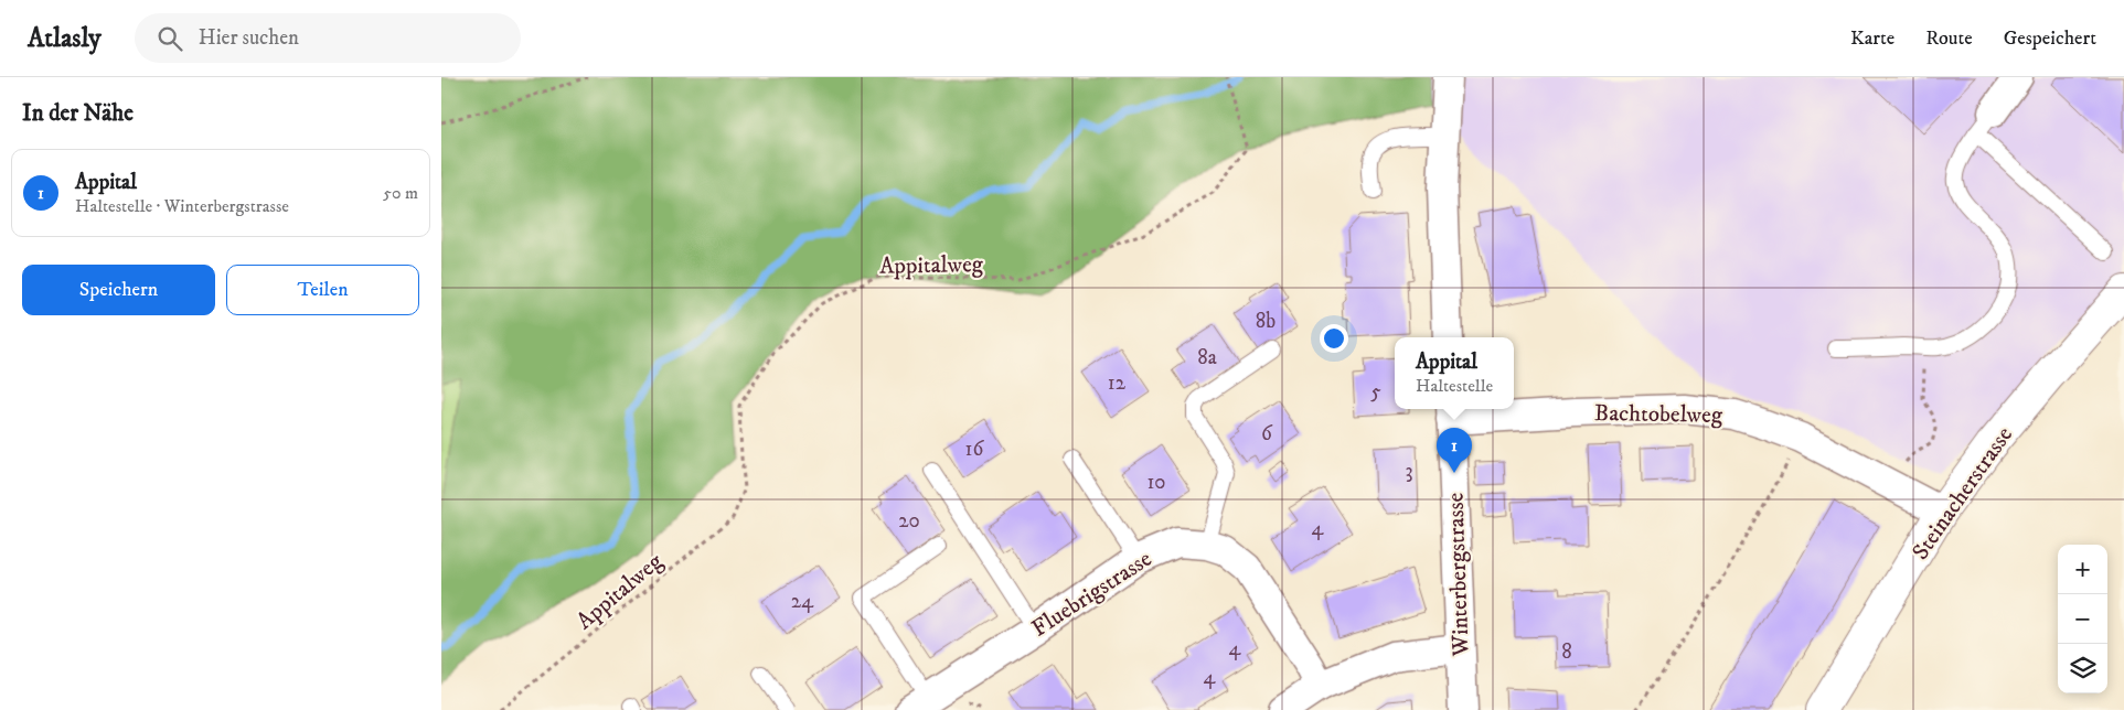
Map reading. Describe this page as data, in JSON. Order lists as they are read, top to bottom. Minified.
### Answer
{"streets":{"street":["Bachtobelweg","Steinacherstrasse","Winterbergstrasse","Fluebrigstrasse"],"path":["Appitalweg"]},"crossings":[["Bachtobelweg","Steinacherstrasse"],["Bachtobelweg","Winterbergstrasse"]],"house_numbers":["8b","8a","12","5","6","16","3","10","20","4","24","4","8","4"],"page":{"header":"Atlasly","search":"Hier suchen","nav":["Karte","Route","Gespeichert"],"heading":"In der Nähe","list":[{"mark":"1","name":"Appital","note":"Haltestelle · Winterbergstrasse","value":"50 m"}],"buttons":["Speichern","Teilen"],"popup":["Appital","Haltestelle"],"pins":"1","map_buttons":["+","−"]}}
